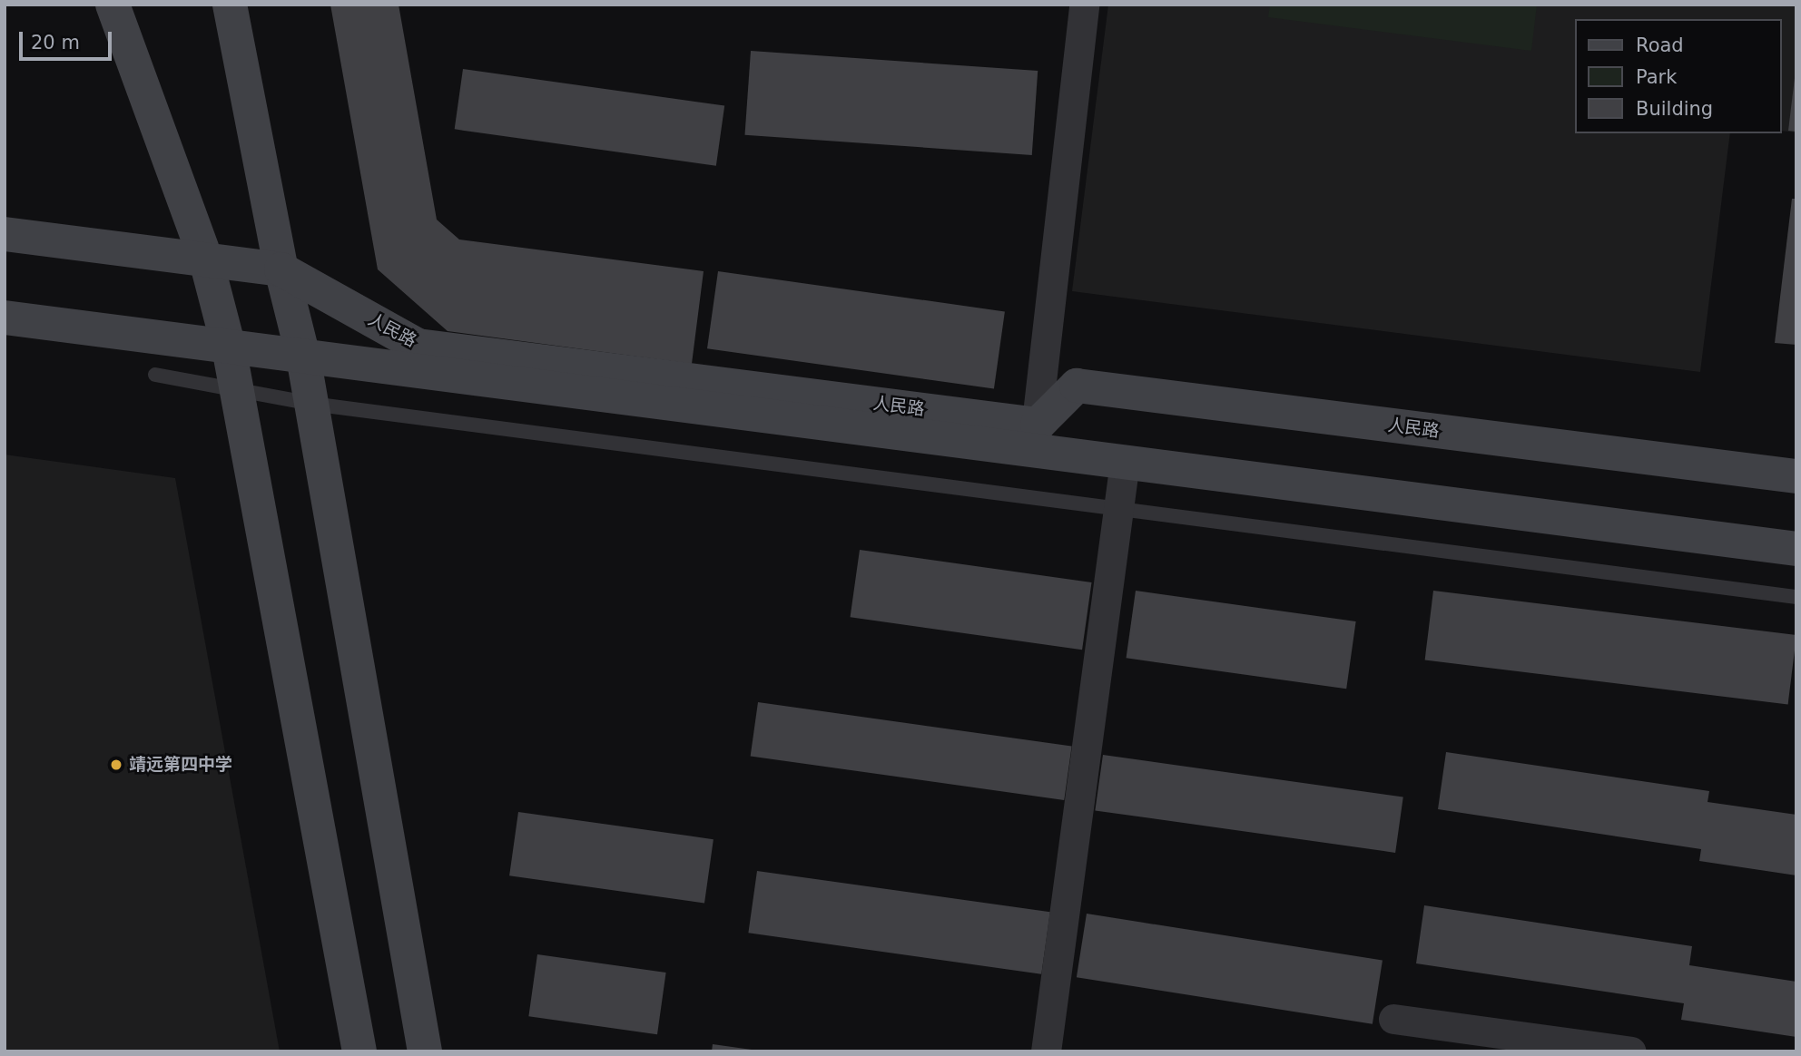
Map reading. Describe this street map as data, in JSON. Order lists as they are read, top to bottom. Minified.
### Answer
{"streets":{"main road":["人民路"]},"places":["靖远第四中学"],"legend":["Road","Park","Building"],"scale_bar":"20 m"}
